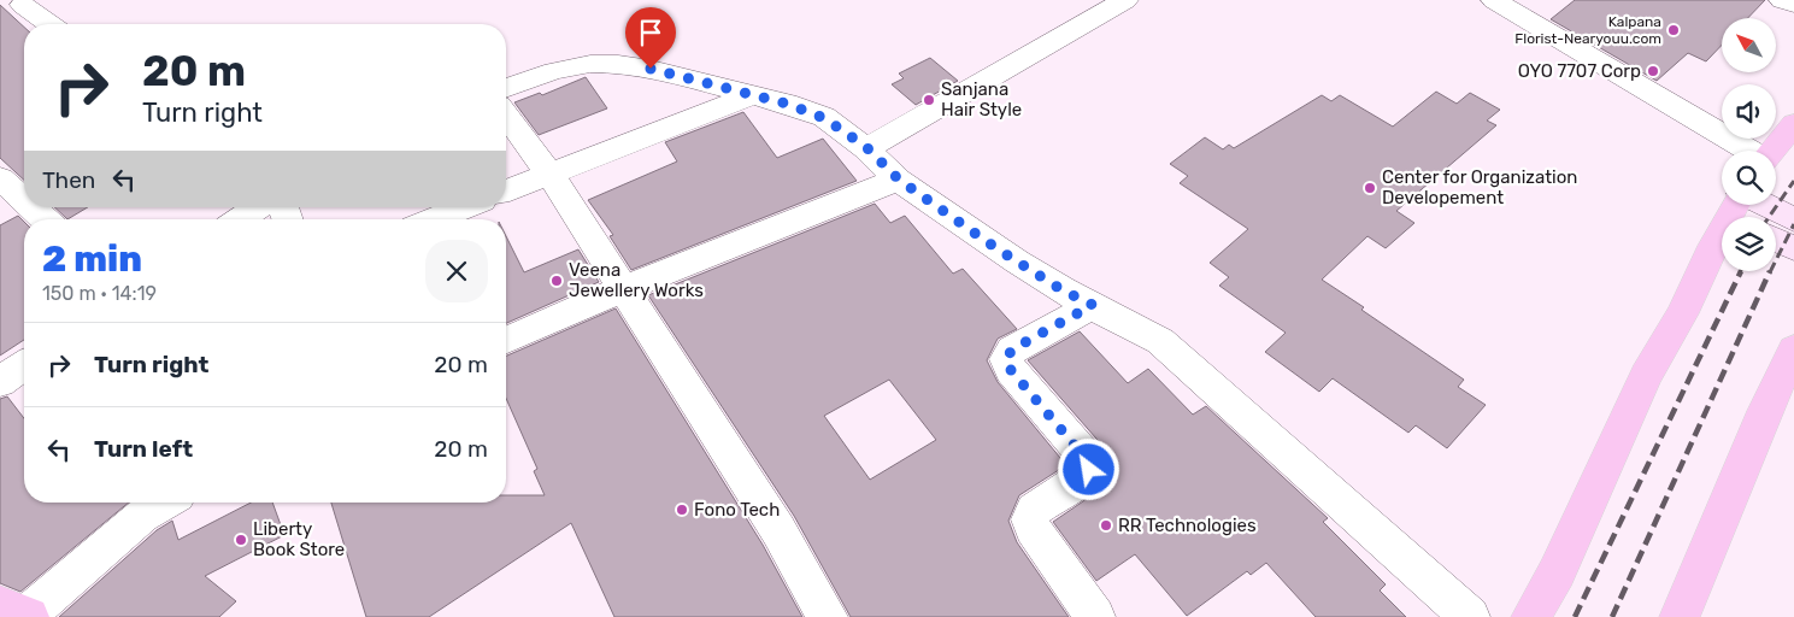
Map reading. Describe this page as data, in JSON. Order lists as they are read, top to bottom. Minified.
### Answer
{"places":["Kalpana Florist-Nearyouu.com","OYO 7707 Corp","Sanjana Hair Style","Center for Organization Developement","Veena Jewellery Works","Fono Tech","RR Technologies","Liberty Book Store"],"north":"top left","page":{"turn":["20 m","Turn right"],"then":"Then","heading":["2 min","150 m · 14:19"],"list":[{"name":"Turn right","value":"20 m"},{"name":"Turn left","value":"20 m"}]}}
